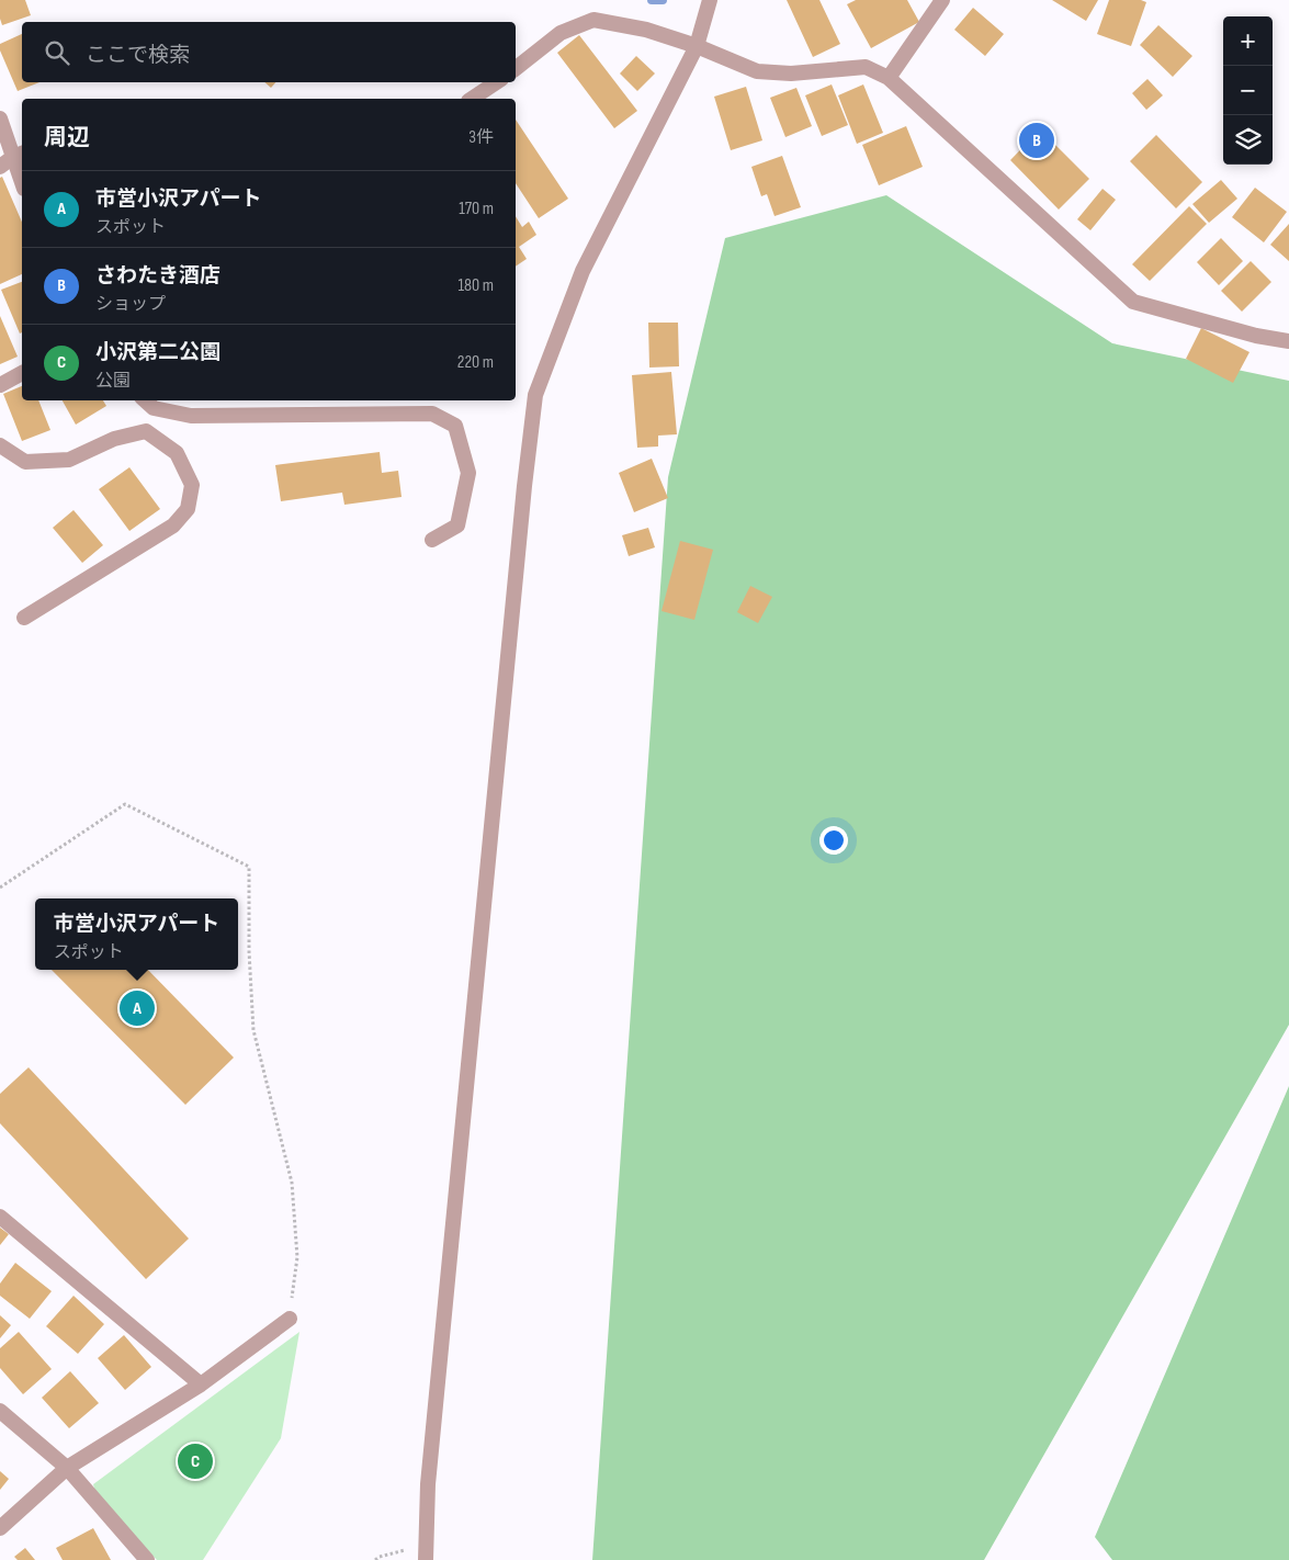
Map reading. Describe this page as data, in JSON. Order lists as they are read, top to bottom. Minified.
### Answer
{"page":{"map_buttons":["+","−"],"search":"ここで検索","heading":["周辺","3件"],"pins":["B","A","C"],"list":[{"mark":"A","name":"市営小沢アパート","note":"スポット","value":"170 m"},{"mark":"B","name":"さわたき酒店","note":"ショップ","value":"180 m"},{"mark":"C","name":"小沢第二公園","note":"公園","value":"220 m"}],"popup":["市営小沢アパート","スポット"]}}
